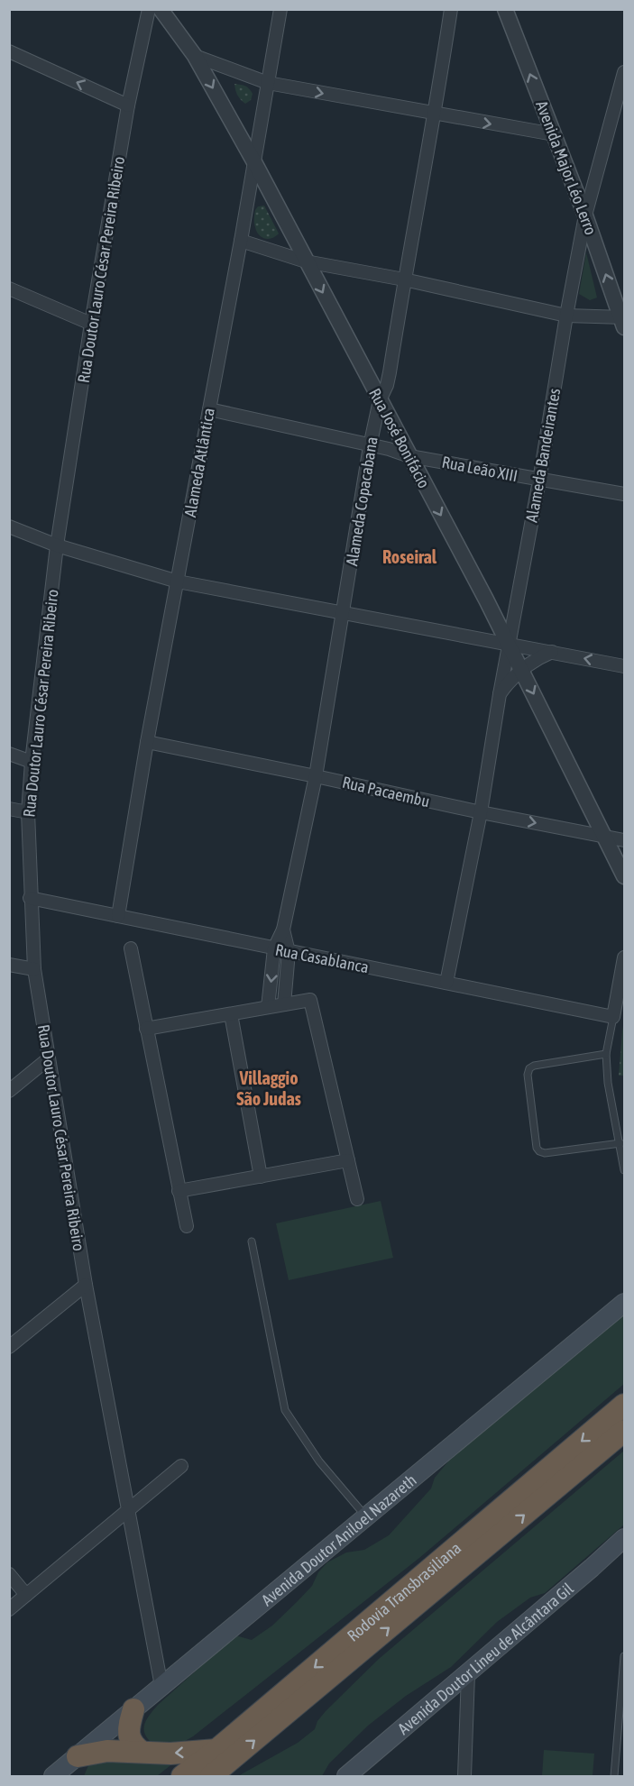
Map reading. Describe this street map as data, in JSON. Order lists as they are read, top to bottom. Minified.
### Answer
{"streets":{"highway":["Rodovia Transbrasiliana"],"main road":["Avenida Doutor Aniloel Nazareth","Avenida Doutor Lineu de Alcântara Gil"],"street":["Avenida Major Léo Lerro","Rua Doutor Lauro César Pereira Ribeiro","Rua José Bonifácio","Alameda Bandeirantes","Alameda Atlântica","Rua Leão XIII","Alameda Copacabana","Rua Pacaembu","Rua Casablanca"]},"crossings":[["Avenida Major Léo Lerro","Alameda Bandeirantes"],["Rua Doutor Lauro César Pereira Ribeiro","Rua Casablanca"],["Rua Doutor Lauro César Pereira Ribeiro","Avenida Doutor Aniloel Nazareth"],["Rua José Bonifácio","Alameda Bandeirantes"],["Rua José Bonifácio","Alameda Atlântica"],["Rua José Bonifácio","Rua Leão XIII"],["Rua José Bonifácio","Alameda Copacabana"],["Rua José Bonifácio","Rua Pacaembu"],["Alameda Bandeirantes","Rua Leão XIII"],["Alameda Bandeirantes","Rua Pacaembu"],["Alameda Bandeirantes","Rua Casablanca"],["Alameda Atlântica","Rua Leão XIII"],["Alameda Atlântica","Rua Pacaembu"],["Alameda Atlântica","Rua Casablanca"],["Rua Leão XIII","Alameda Copacabana"],["Alameda Copacabana","Rua Pacaembu"],["Alameda Copacabana","Rua Casablanca"]],"one_way":["Avenida Major Léo Lerro","Rua José Bonifácio"],"districts":["Roseiral","Villaggio São Judas"]}
